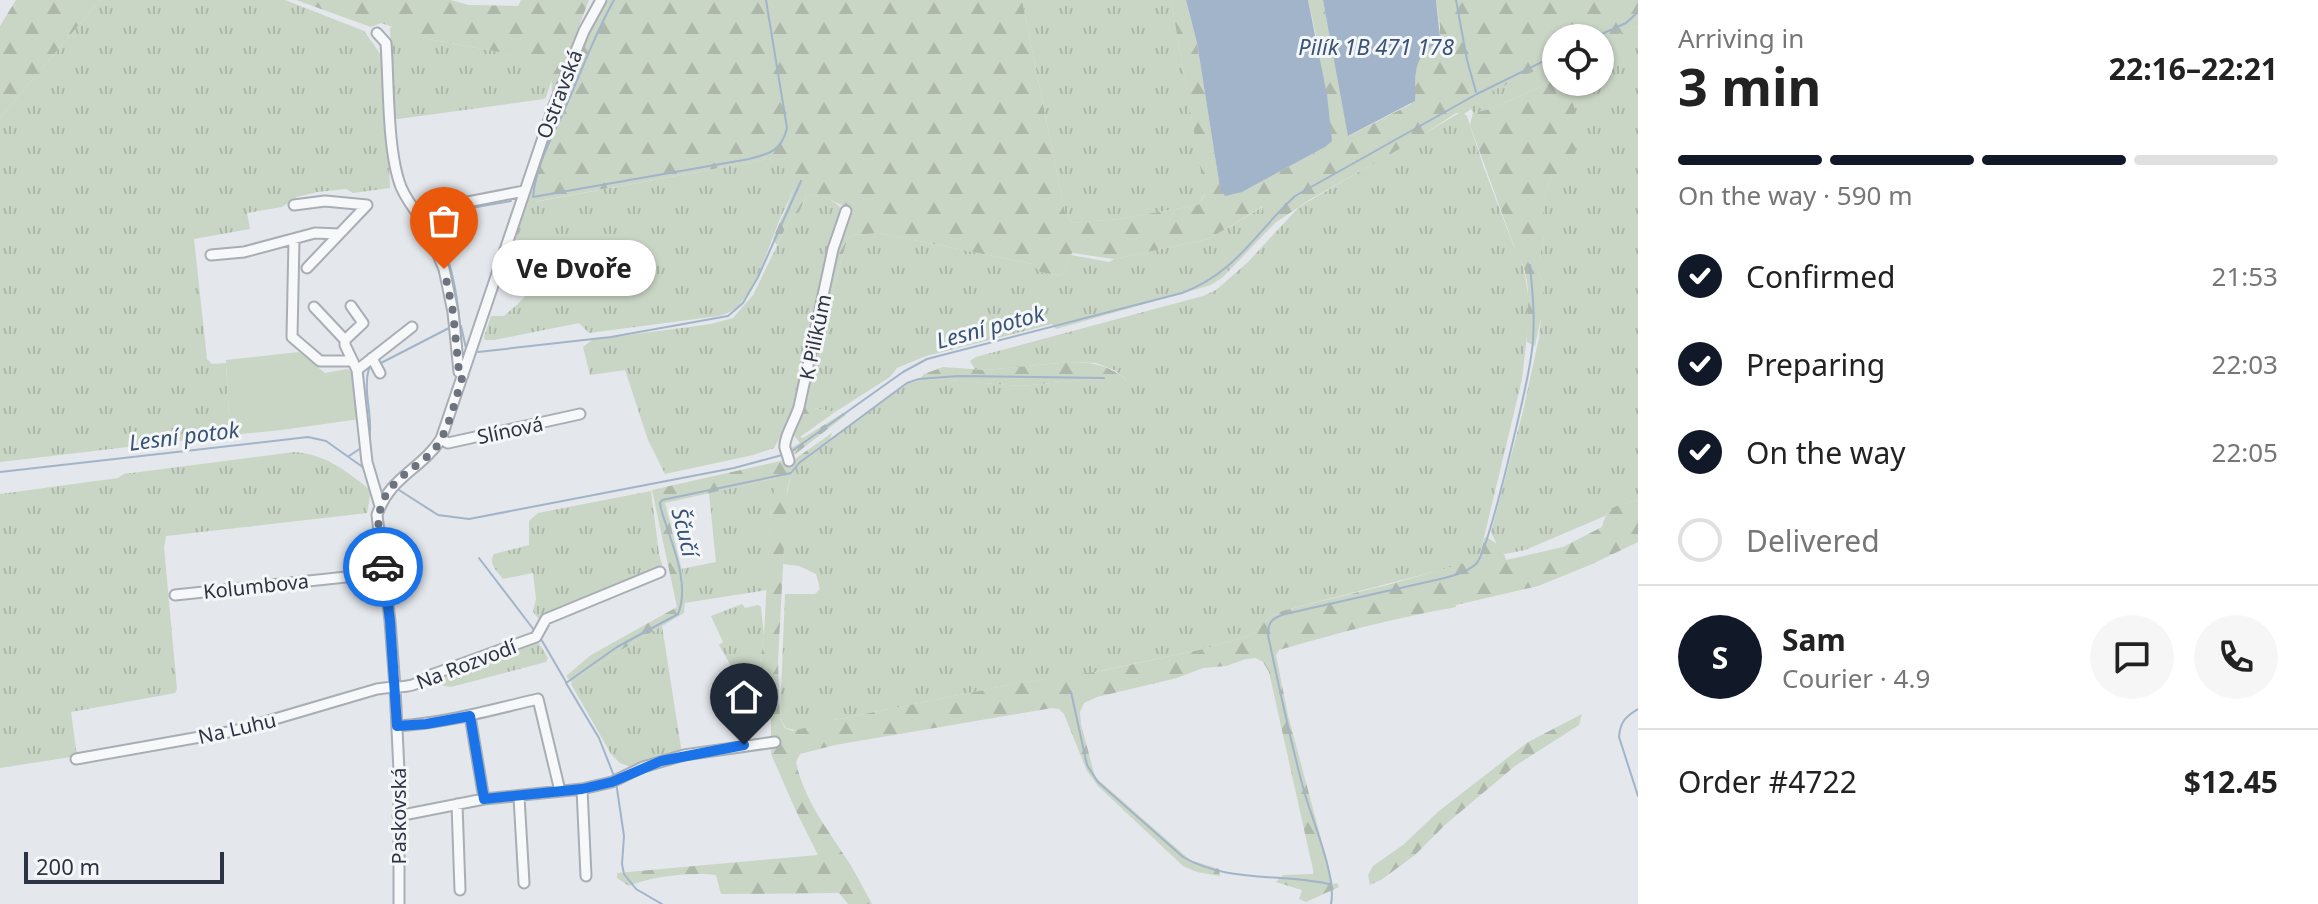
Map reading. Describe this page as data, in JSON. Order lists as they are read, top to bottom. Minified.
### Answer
{"streets":{"street":["Ostravská","K Pilíkům","Slínová","Kolumbova","Na Rozvodí","Na Luhu","Paskovská"]},"crossings":[["Ostravská","Paskovská"],["Slínová","Paskovská"],["Kolumbova","Paskovská"],["Na Rozvodí","Na Luhu"],["Na Rozvodí","Paskovská"],["Na Luhu","Paskovská"]],"water":["Pilík 1B 471 178","Lesní potok","Ščučí"],"places":["Ve Dvoře"],"scale_bar":"200 m","page":{"heading":["3 min","Arriving in","22:16–22:21"],"panel":["Sam","Courier · 4.9","Order #4722","$12.45"],"bar":"On the way · 590 m","list":[["Confirmed","21:53"],["Preparing","22:03"],["On the way","22:05"],"Delivered"],"bubble":"Ve Dvoře","round":"S","scale":"200 m"}}
